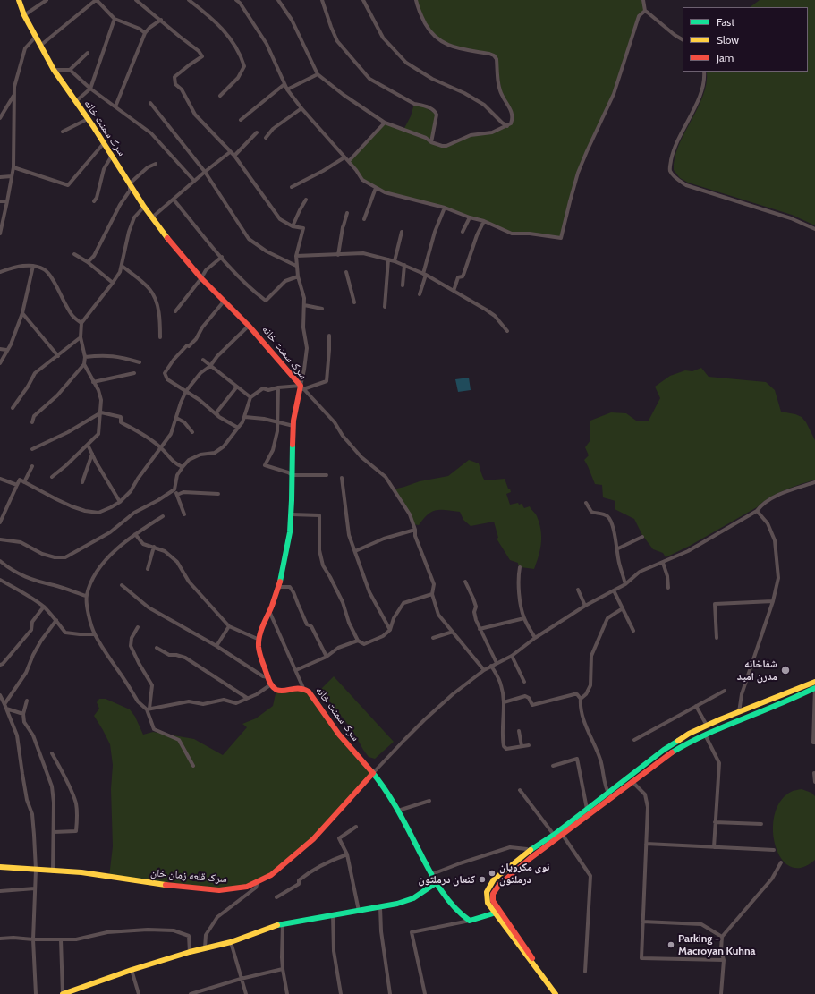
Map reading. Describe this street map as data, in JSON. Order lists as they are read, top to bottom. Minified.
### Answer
{"streets":{"street":["سرک سمنت خانه","سرک قلعه زمان خان"]},"crossings":[["سرک سمنت خانه","سرک قلعه زمان خان"]],"places":["شفاخانه مدرن امید","نوی مکرویان درملتون","کنعان درملتون","Parking - Macroyan Kuhna"],"legend":["Fast","Slow","Jam"]}
